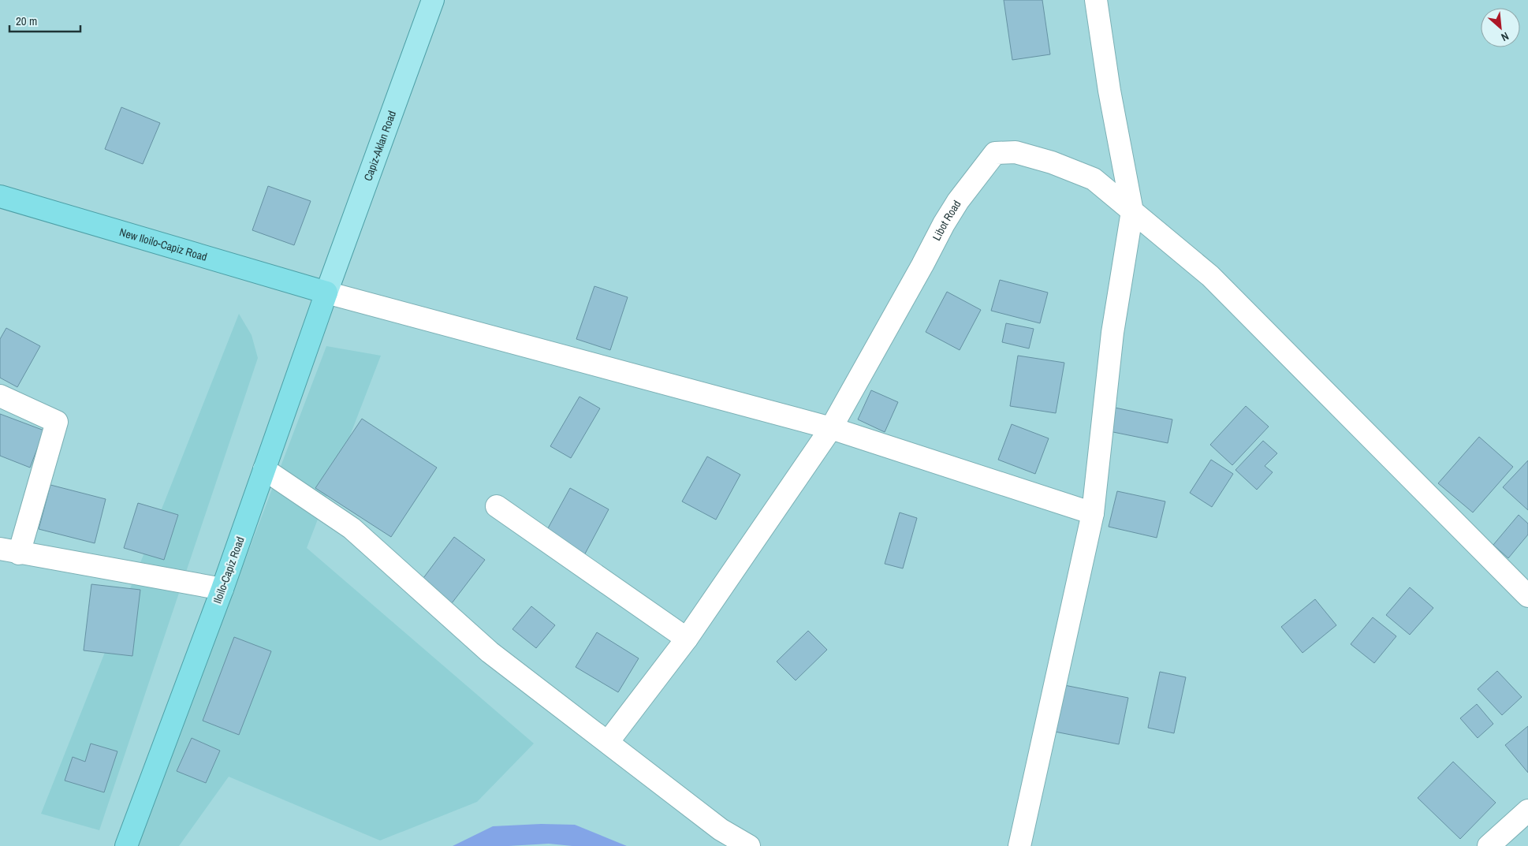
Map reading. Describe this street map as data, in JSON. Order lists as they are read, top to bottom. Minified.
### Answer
{"streets":{"highway":["New Iloilo-Capiz Road","Iloilo-Capiz Road"],"main road":["Capiz-Aklan Road"],"street":["Libot Road"]},"crossings":[["Capiz-Aklan Road","New Iloilo-Capiz Road"],["Capiz-Aklan Road","Iloilo-Capiz Road"],["New Iloilo-Capiz Road","Iloilo-Capiz Road"]],"scale_bar":"20 m","north":"bottom right"}
